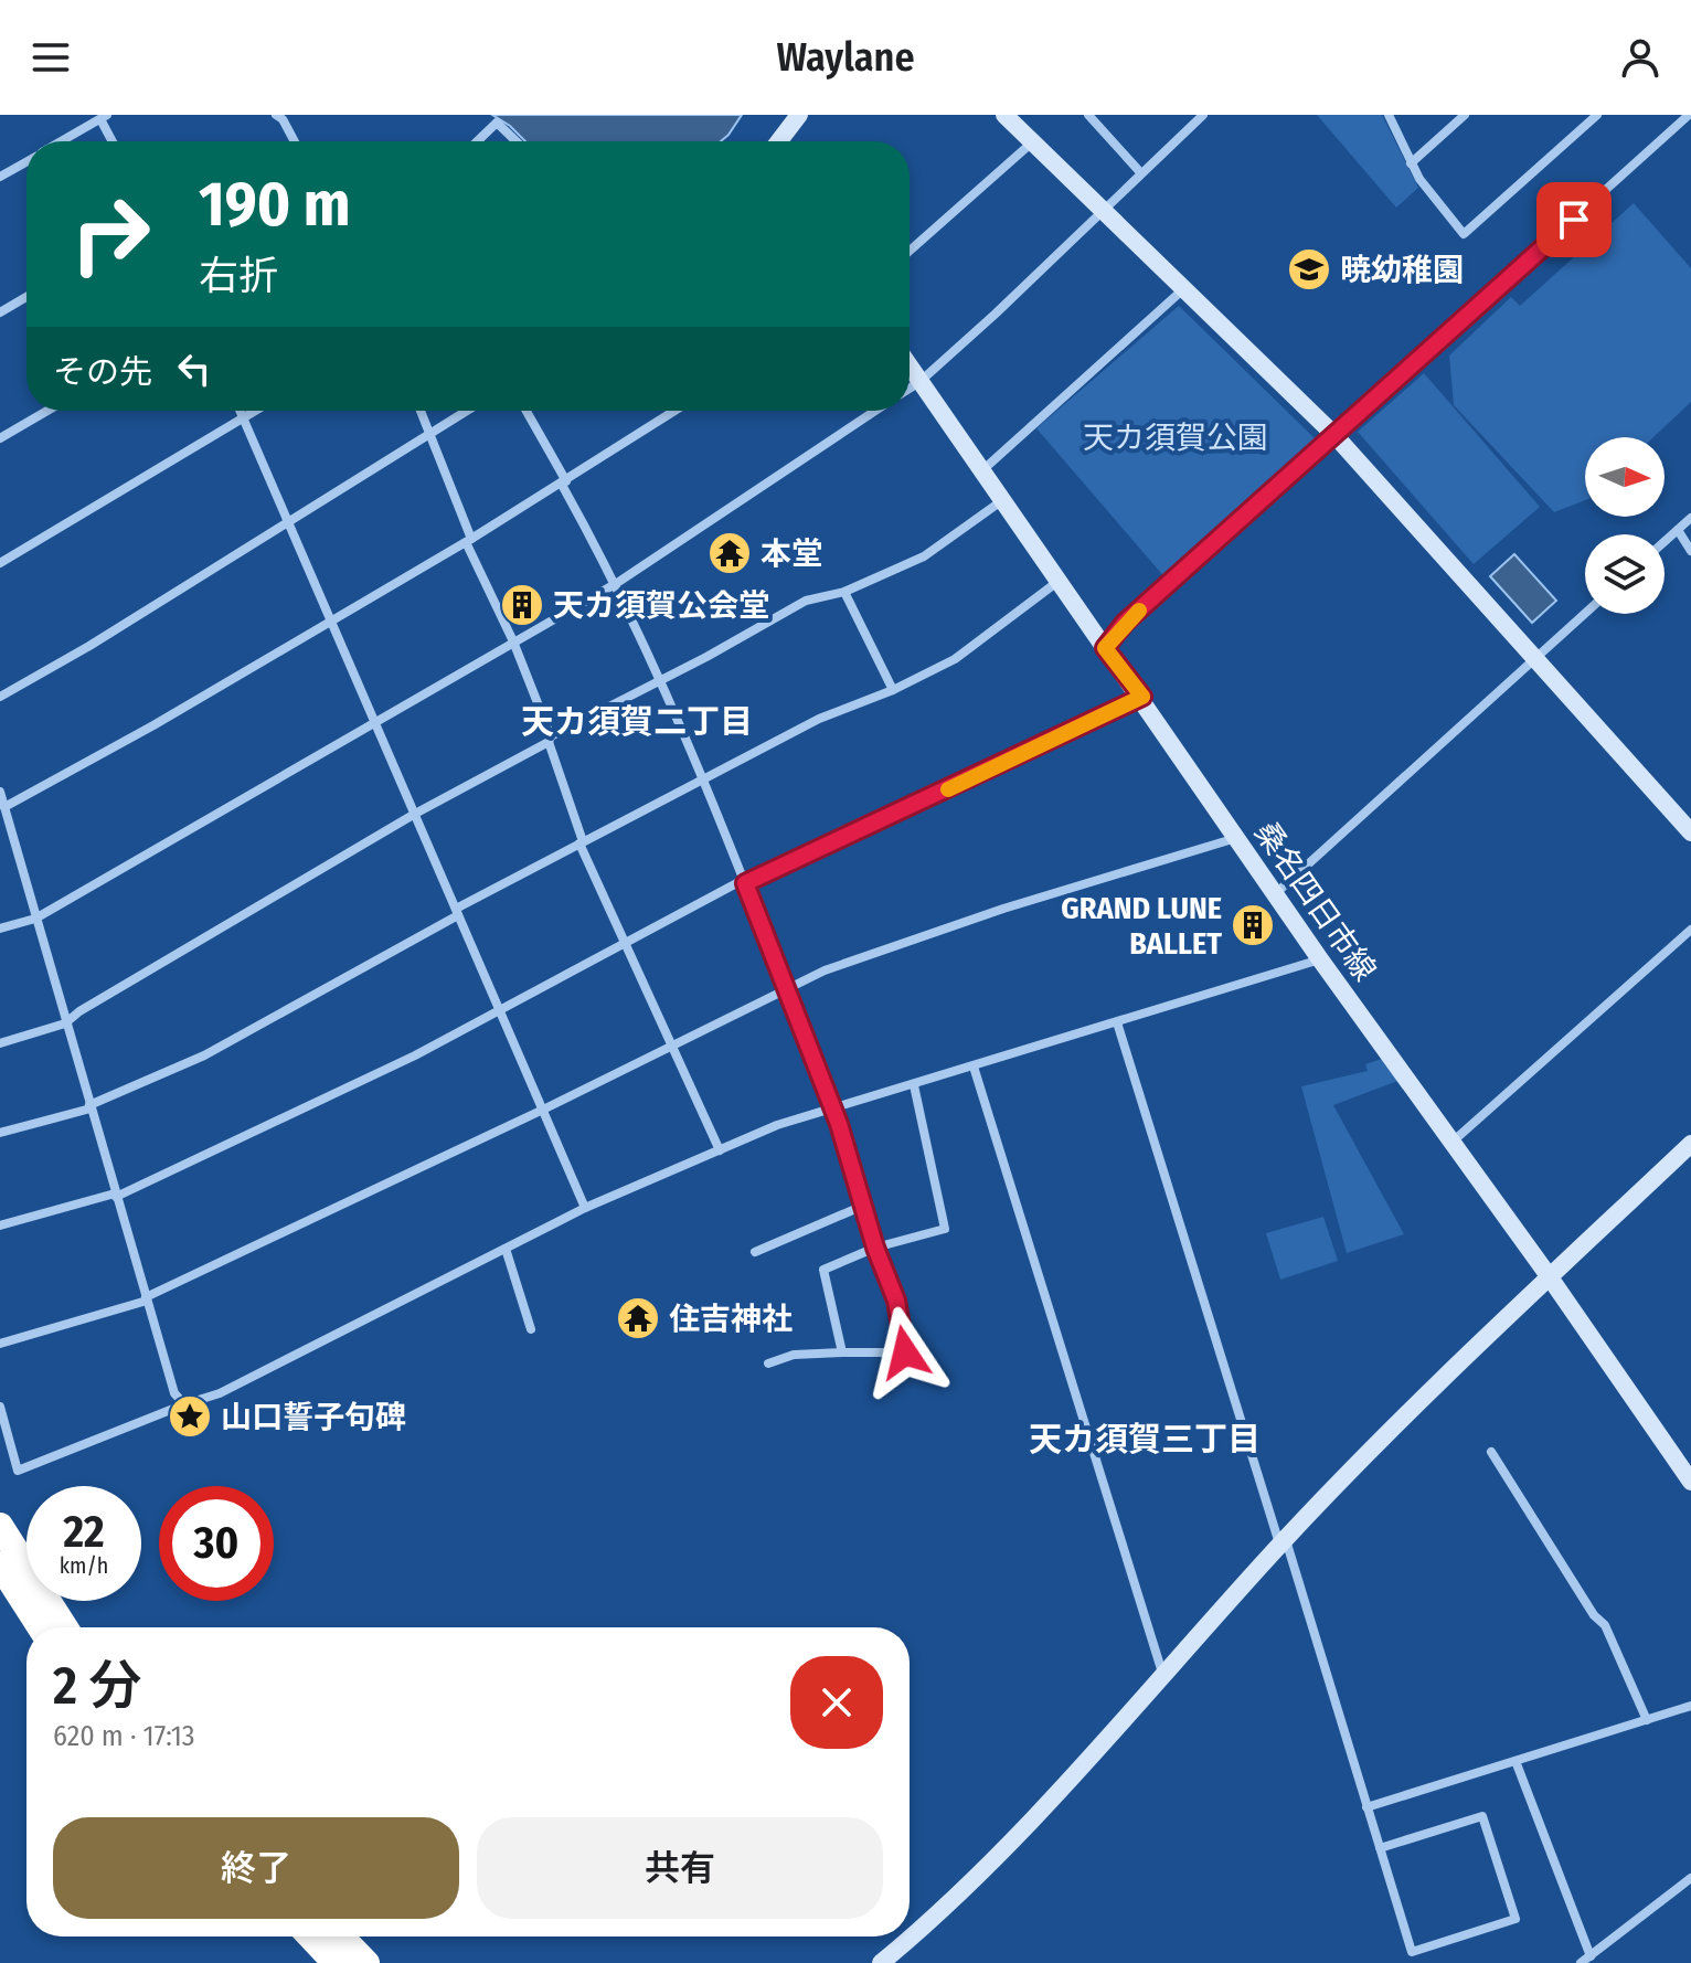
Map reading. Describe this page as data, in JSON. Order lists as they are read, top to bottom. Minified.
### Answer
{"streets":{"street":["桑名四日市線"]},"districts":["天カ須賀二丁目","天カ須賀三丁目"],"parks":["天カ須賀公園"],"places":{"school or university":["暁幼稚園"],"temple":["本堂","住吉神社"],"building":["天カ須賀公会堂","GRAND LUNE BALLET"],"place":["山口誓子句碑"]},"north":"right","page":{"header":"Waylane","turn":["190 m","右折"],"then":"その先","speed":"22 km/h","limit":"30","heading":["2 分","620 m · 17:13"],"buttons":["終了","共有"]}}
